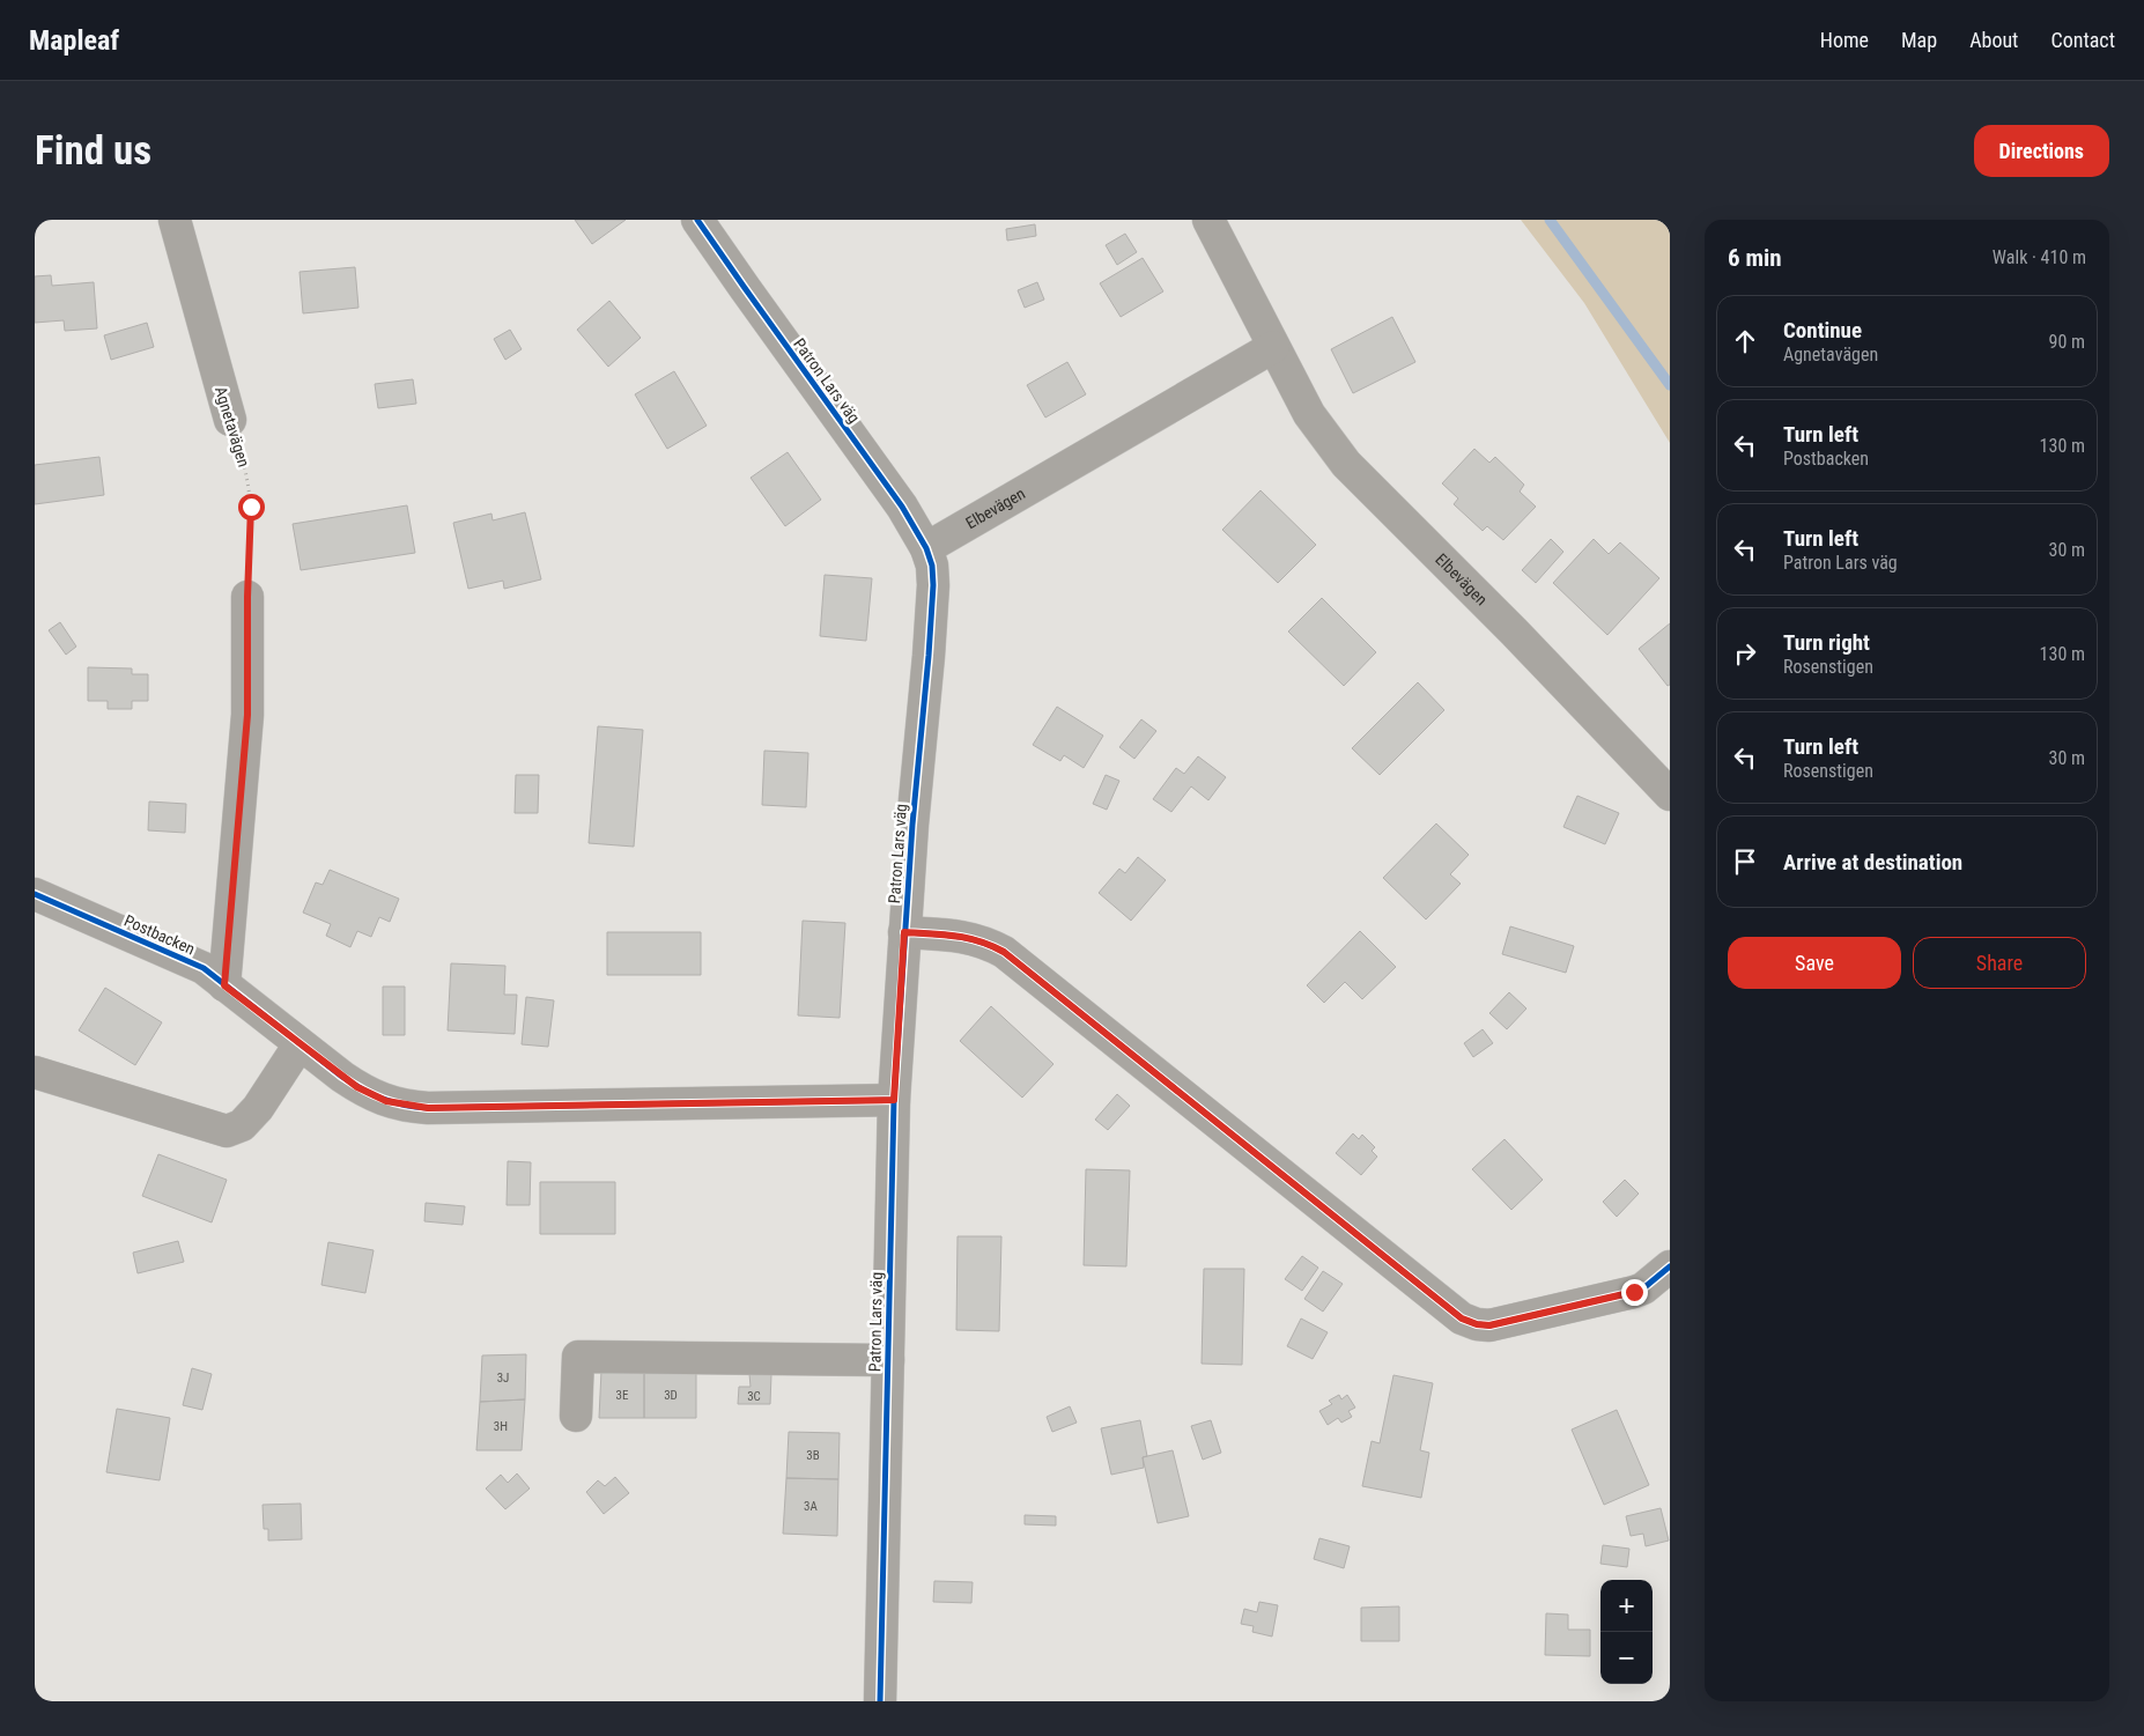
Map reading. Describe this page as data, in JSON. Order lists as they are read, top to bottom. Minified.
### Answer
{"streets":{"street":["Patron Lars väg","Agnetavägen","Elbevägen","Postbacken"]},"crossings":[["Patron Lars väg","Elbevägen"],["Patron Lars väg","Postbacken"]],"house_numbers":["3J","3E","3D","3C","3H","3B","3A"],"page":{"header":"Mapleaf","nav":["Home","Map","About","Contact"],"buttons":["Directions",["Save","Share"]],"title":"Find us","heading":["6 min","Walk · 410 m"],"list":[["Continue","Agnetavägen","90 m"],["Turn left","Postbacken","130 m"],["Turn left","Patron Lars väg","30 m"],["Turn right","Rosenstigen","130 m"],["Turn left","Rosenstigen","30 m"],"Arrive at destination"],"map_buttons":["+","−"]}}
